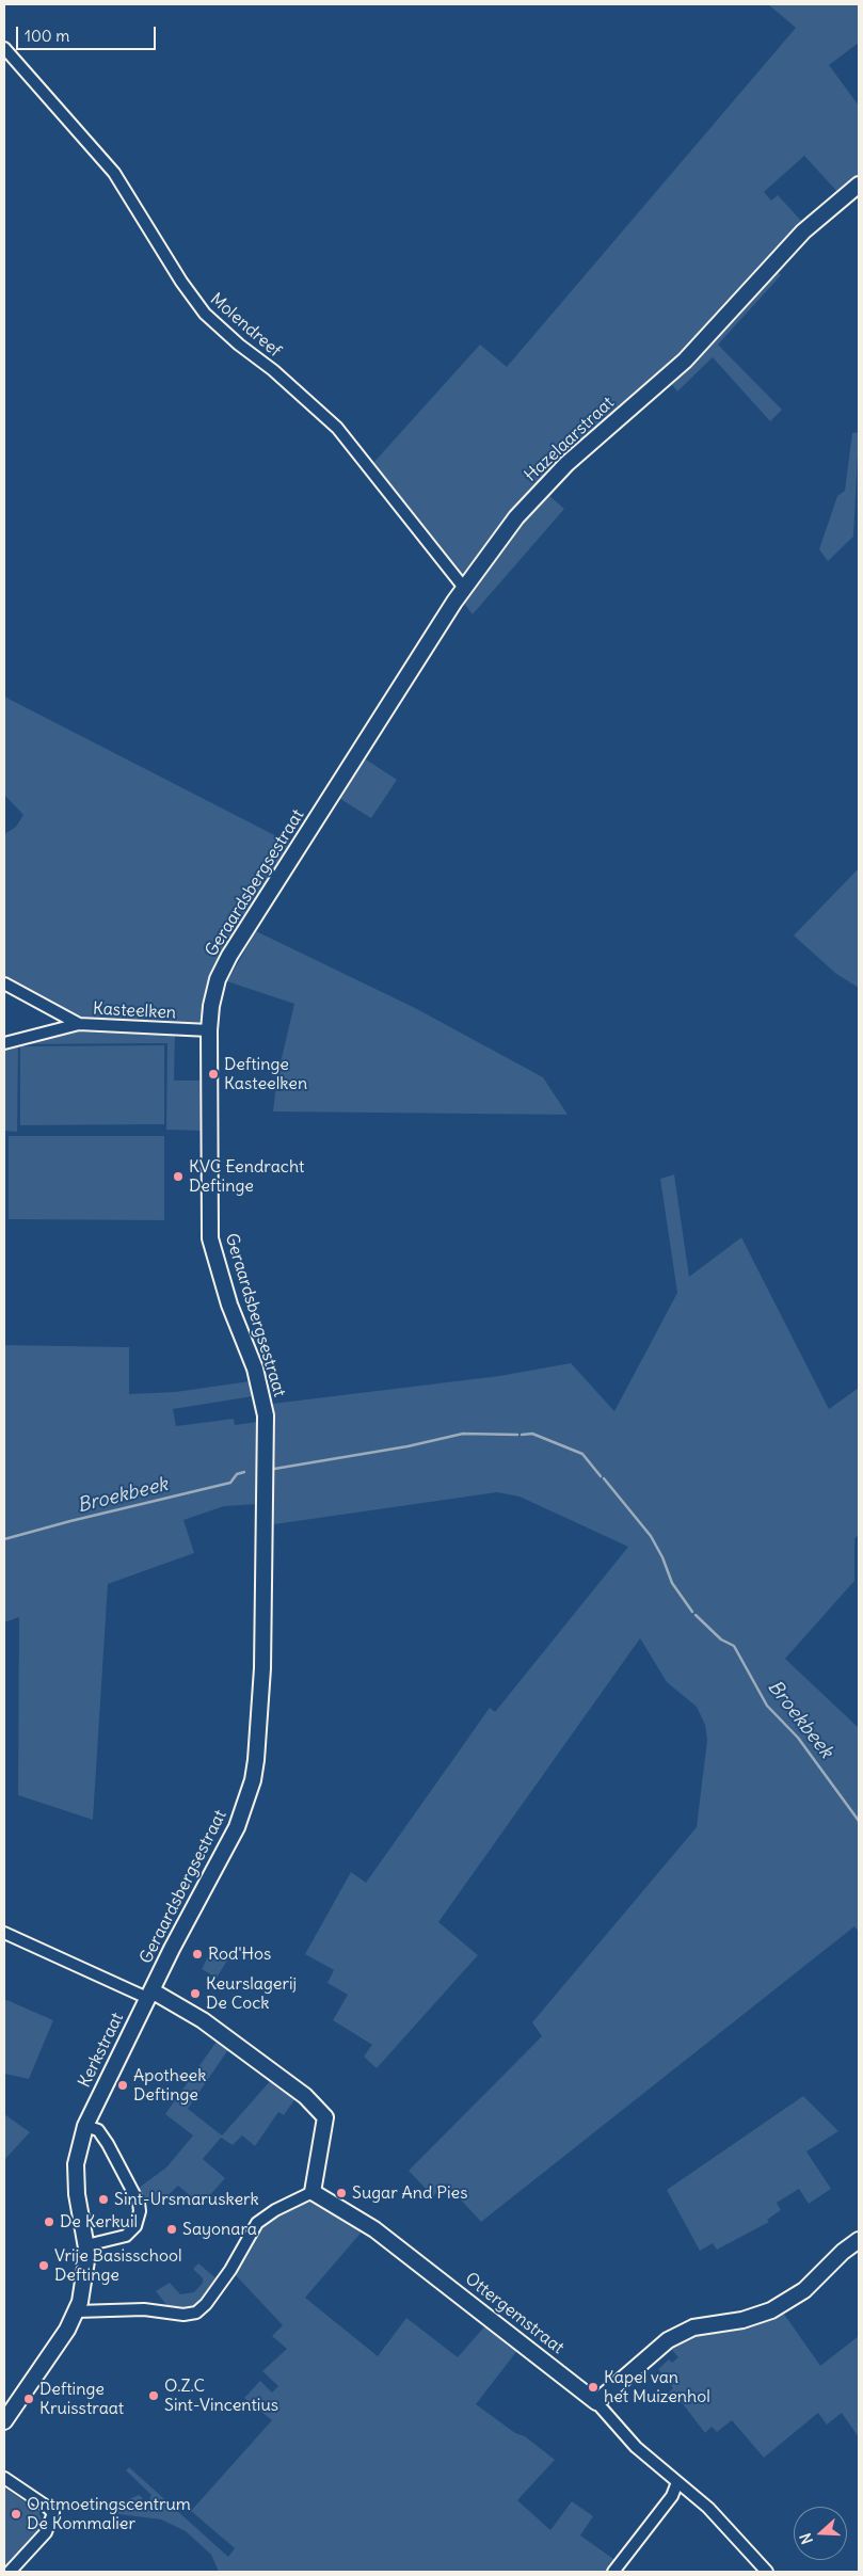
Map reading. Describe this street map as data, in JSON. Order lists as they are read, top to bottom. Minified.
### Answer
{"streets":{"street":["Molendreef","Hazelaarstraat","Geraardsbergsestraat","Kasteelken","Kerkstraat","Ottergemstraat"]},"crossings":[["Molendreef","Hazelaarstraat"],["Hazelaarstraat","Geraardsbergsestraat"],["Geraardsbergsestraat","Kasteelken"],["Geraardsbergsestraat","Kerkstraat"]],"water":["Broekbeek"],"places":["Deftinge Kasteelken","KVC Eendracht Deftinge","Rod'Hos","Keurslagerij De Cock","Apotheek Deftinge","Sugar And Pies","Sint-Ursmaruskerk","De Kerkuil","Sayonara","Vrije Basisschool Deftinge","Kapel van het Muizenhol","O.Z.C Sint-Vincentius","Deftinge Kruisstraat","Ontmoetingscentrum De Kommalier"],"scale_bar":"100 m","north":"left"}
